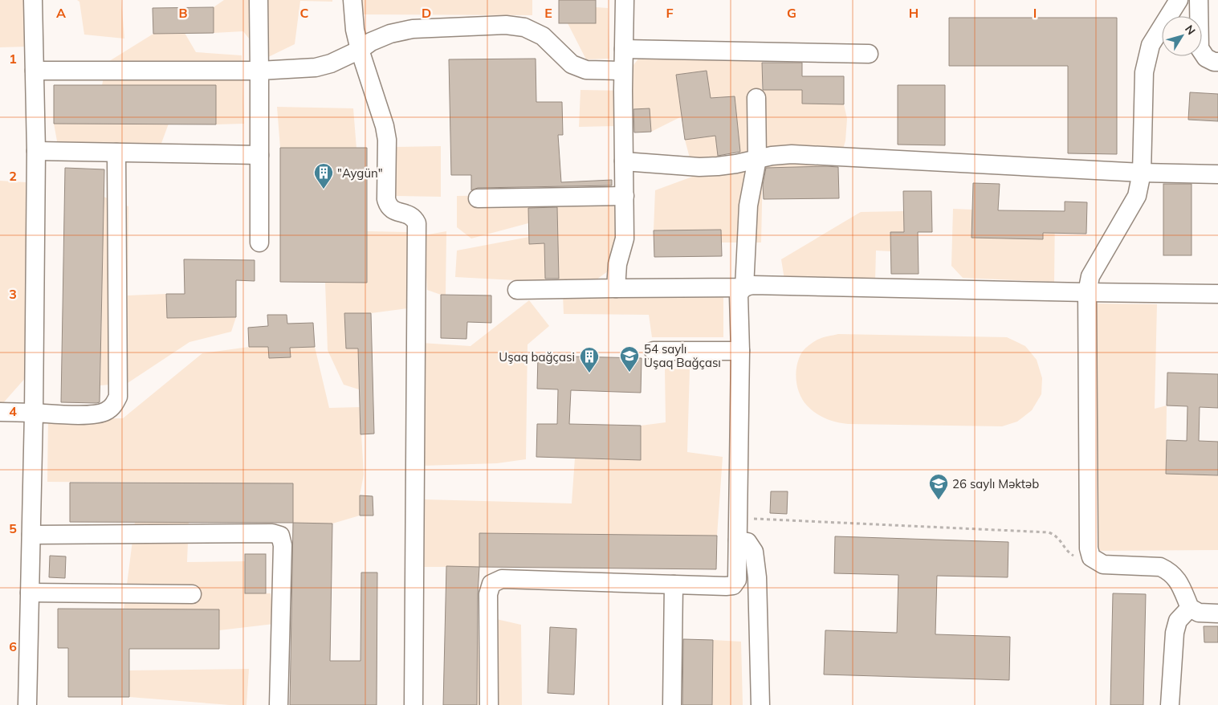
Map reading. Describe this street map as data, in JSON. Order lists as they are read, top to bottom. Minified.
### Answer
{"places":{"building":["\"Aygün\"","Uşaq bağçasi"],"school or university":["54 saylı Uşaq Bağçası","26 saylı Məktəb"]},"north":"top right","grid":{"columns":["A","B","C","D","E","F","G","H","I"],"rows":["1","2","3","4","5","6"]}}
